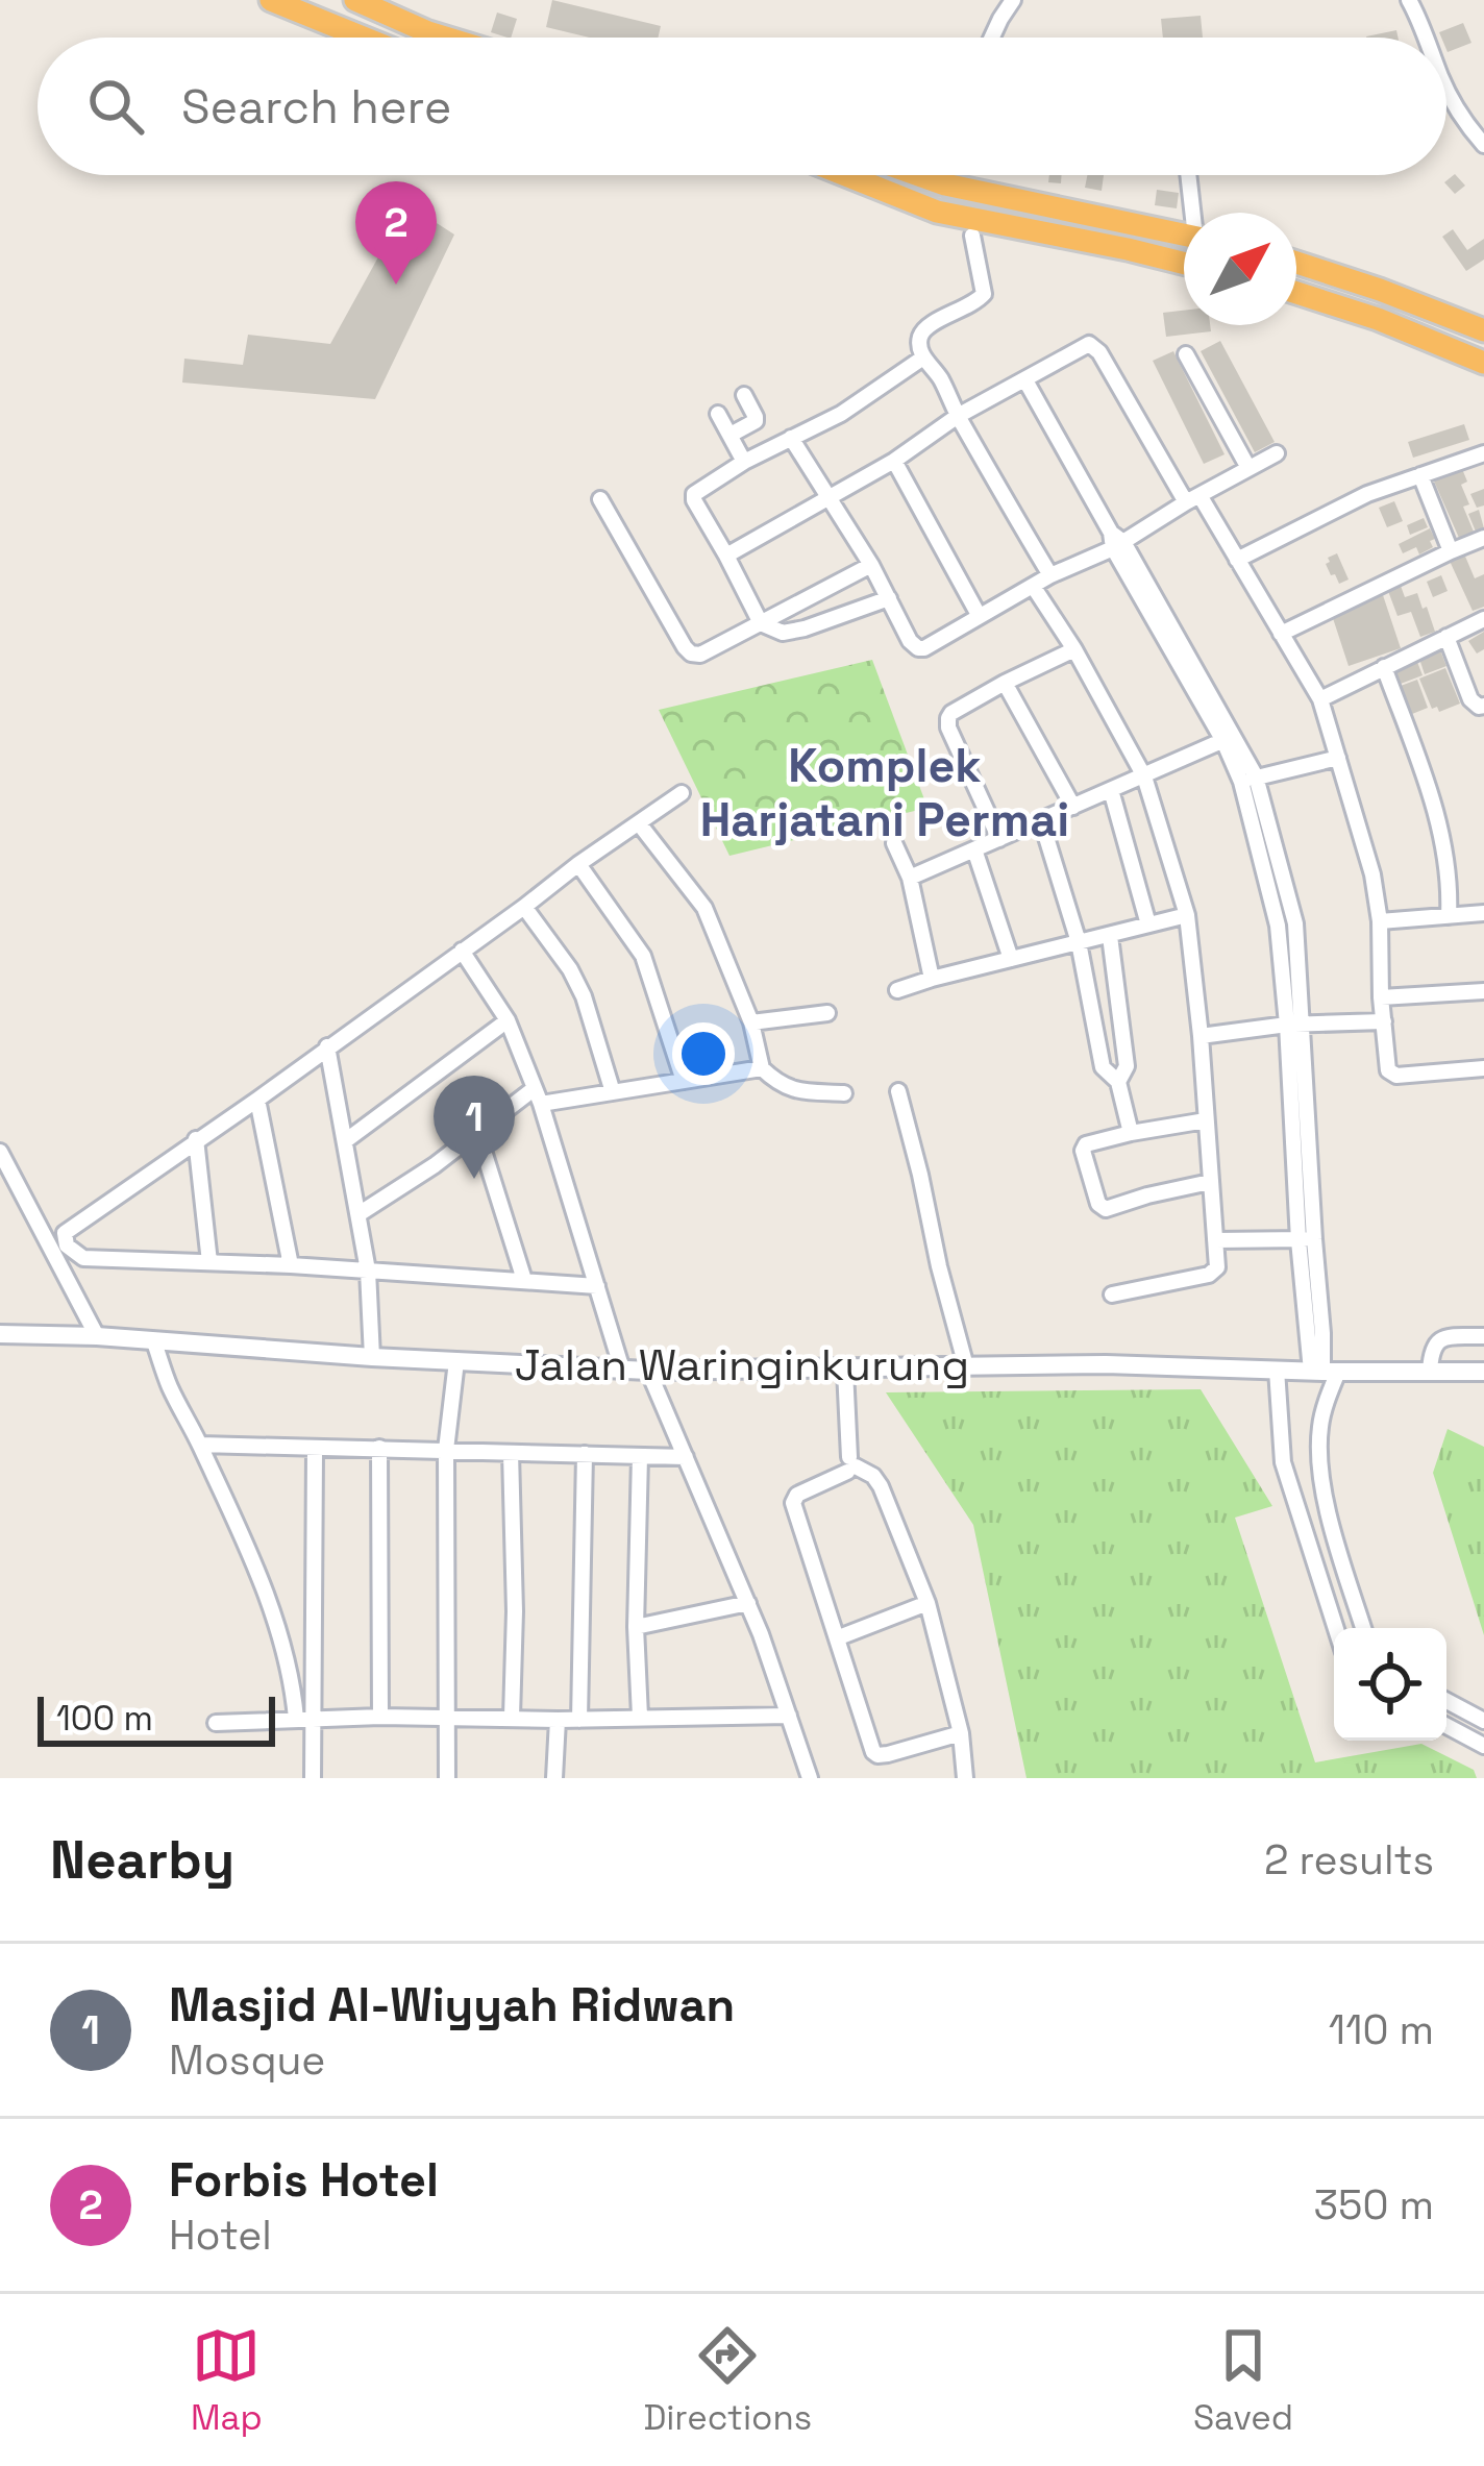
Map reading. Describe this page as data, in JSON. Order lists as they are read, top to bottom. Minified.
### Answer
{"streets":{"street":["Jalan Waringinkurung"]},"districts":["Komplek Harjatani Permai"],"scale_bar":"100 m","north":"top right","page":{"search":"Search here","pins":["2","1"],"scale":"100 m","heading":["Nearby","2 results"],"list":[{"mark":"1","name":"Masjid Al-Wiyyah Ridwan","note":"Mosque","value":"110 m"},{"mark":"2","name":"Forbis Hotel","note":"Hotel","value":"350 m"}],"nav":["Map","Directions","Saved"]}}
